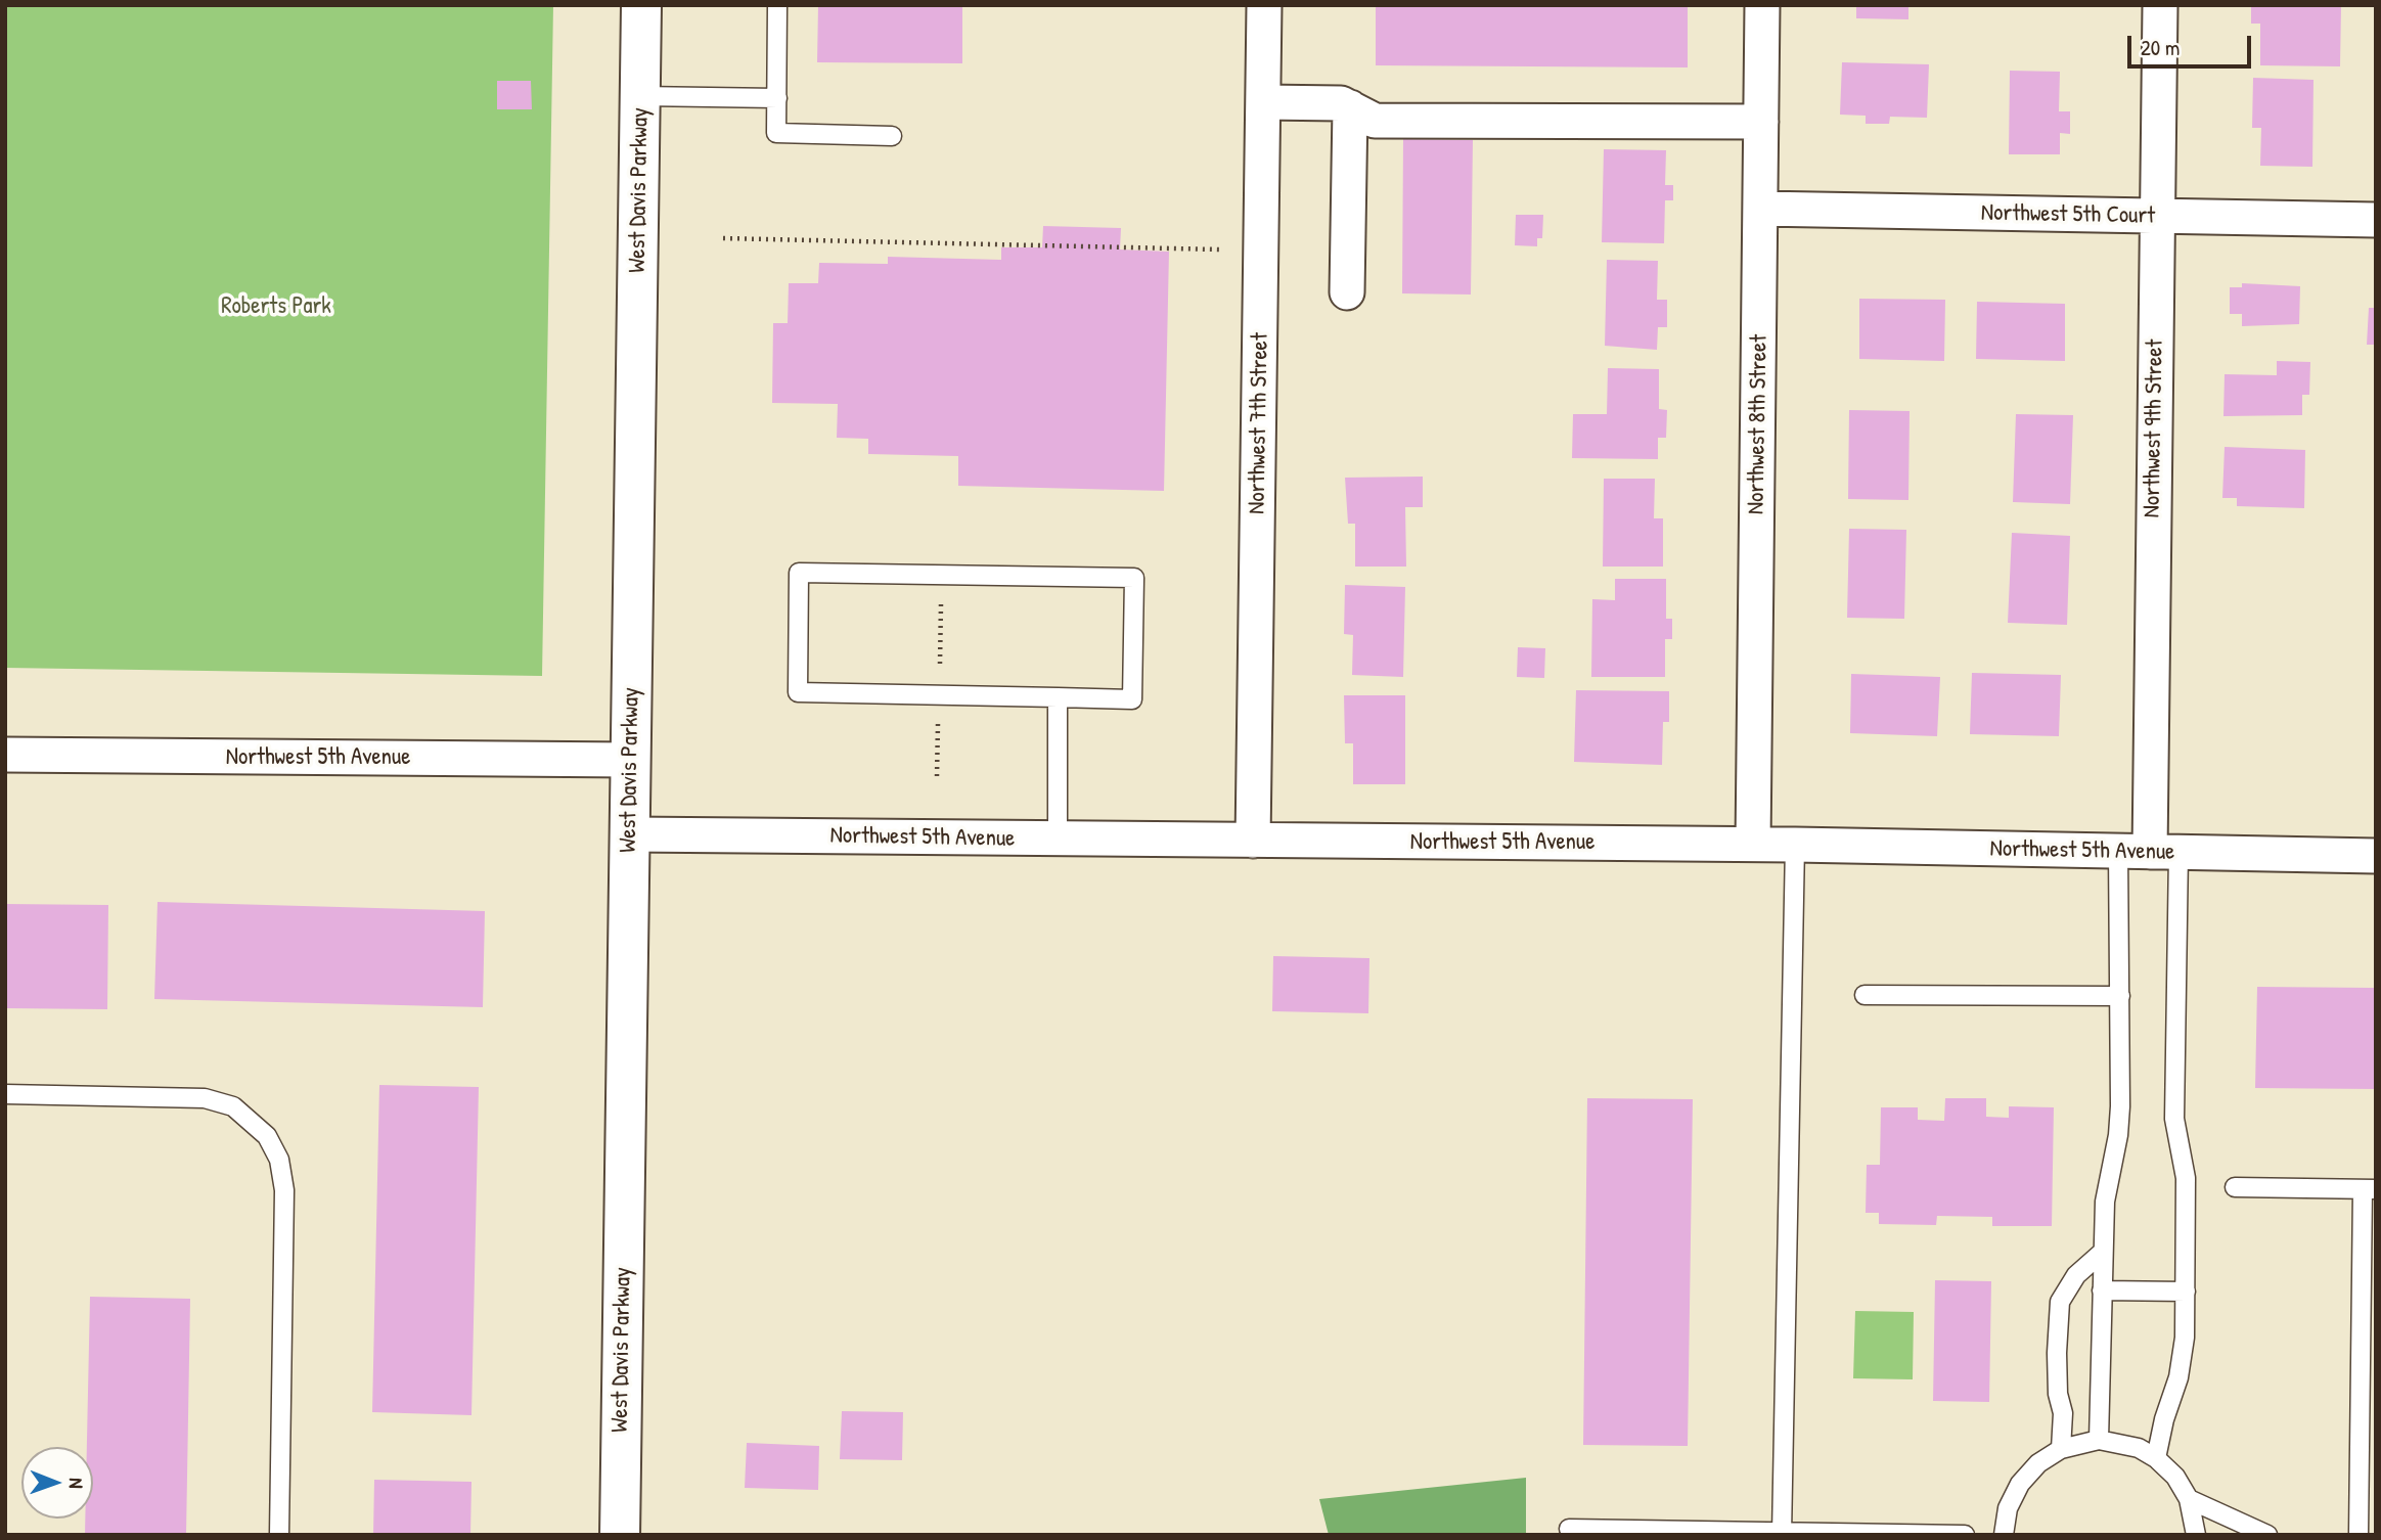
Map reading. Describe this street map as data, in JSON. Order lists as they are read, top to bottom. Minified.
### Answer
{"streets":{"street":["West Davis Parkway","Northwest 5th Court","Northwest 7th Street","Northwest 8th Street","Northwest 9th Street","Northwest 5th Avenue"]},"crossings":[["West Davis Parkway","Northwest 5th Avenue"],["Northwest 5th Court","Northwest 8th Street"],["Northwest 5th Court","Northwest 9th Street"],["Northwest 7th Street","Northwest 5th Avenue"],["Northwest 8th Street","Northwest 5th Avenue"],["Northwest 9th Street","Northwest 5th Avenue"]],"parks":["Roberts Park"],"scale_bar":"20 m","north":"right"}
